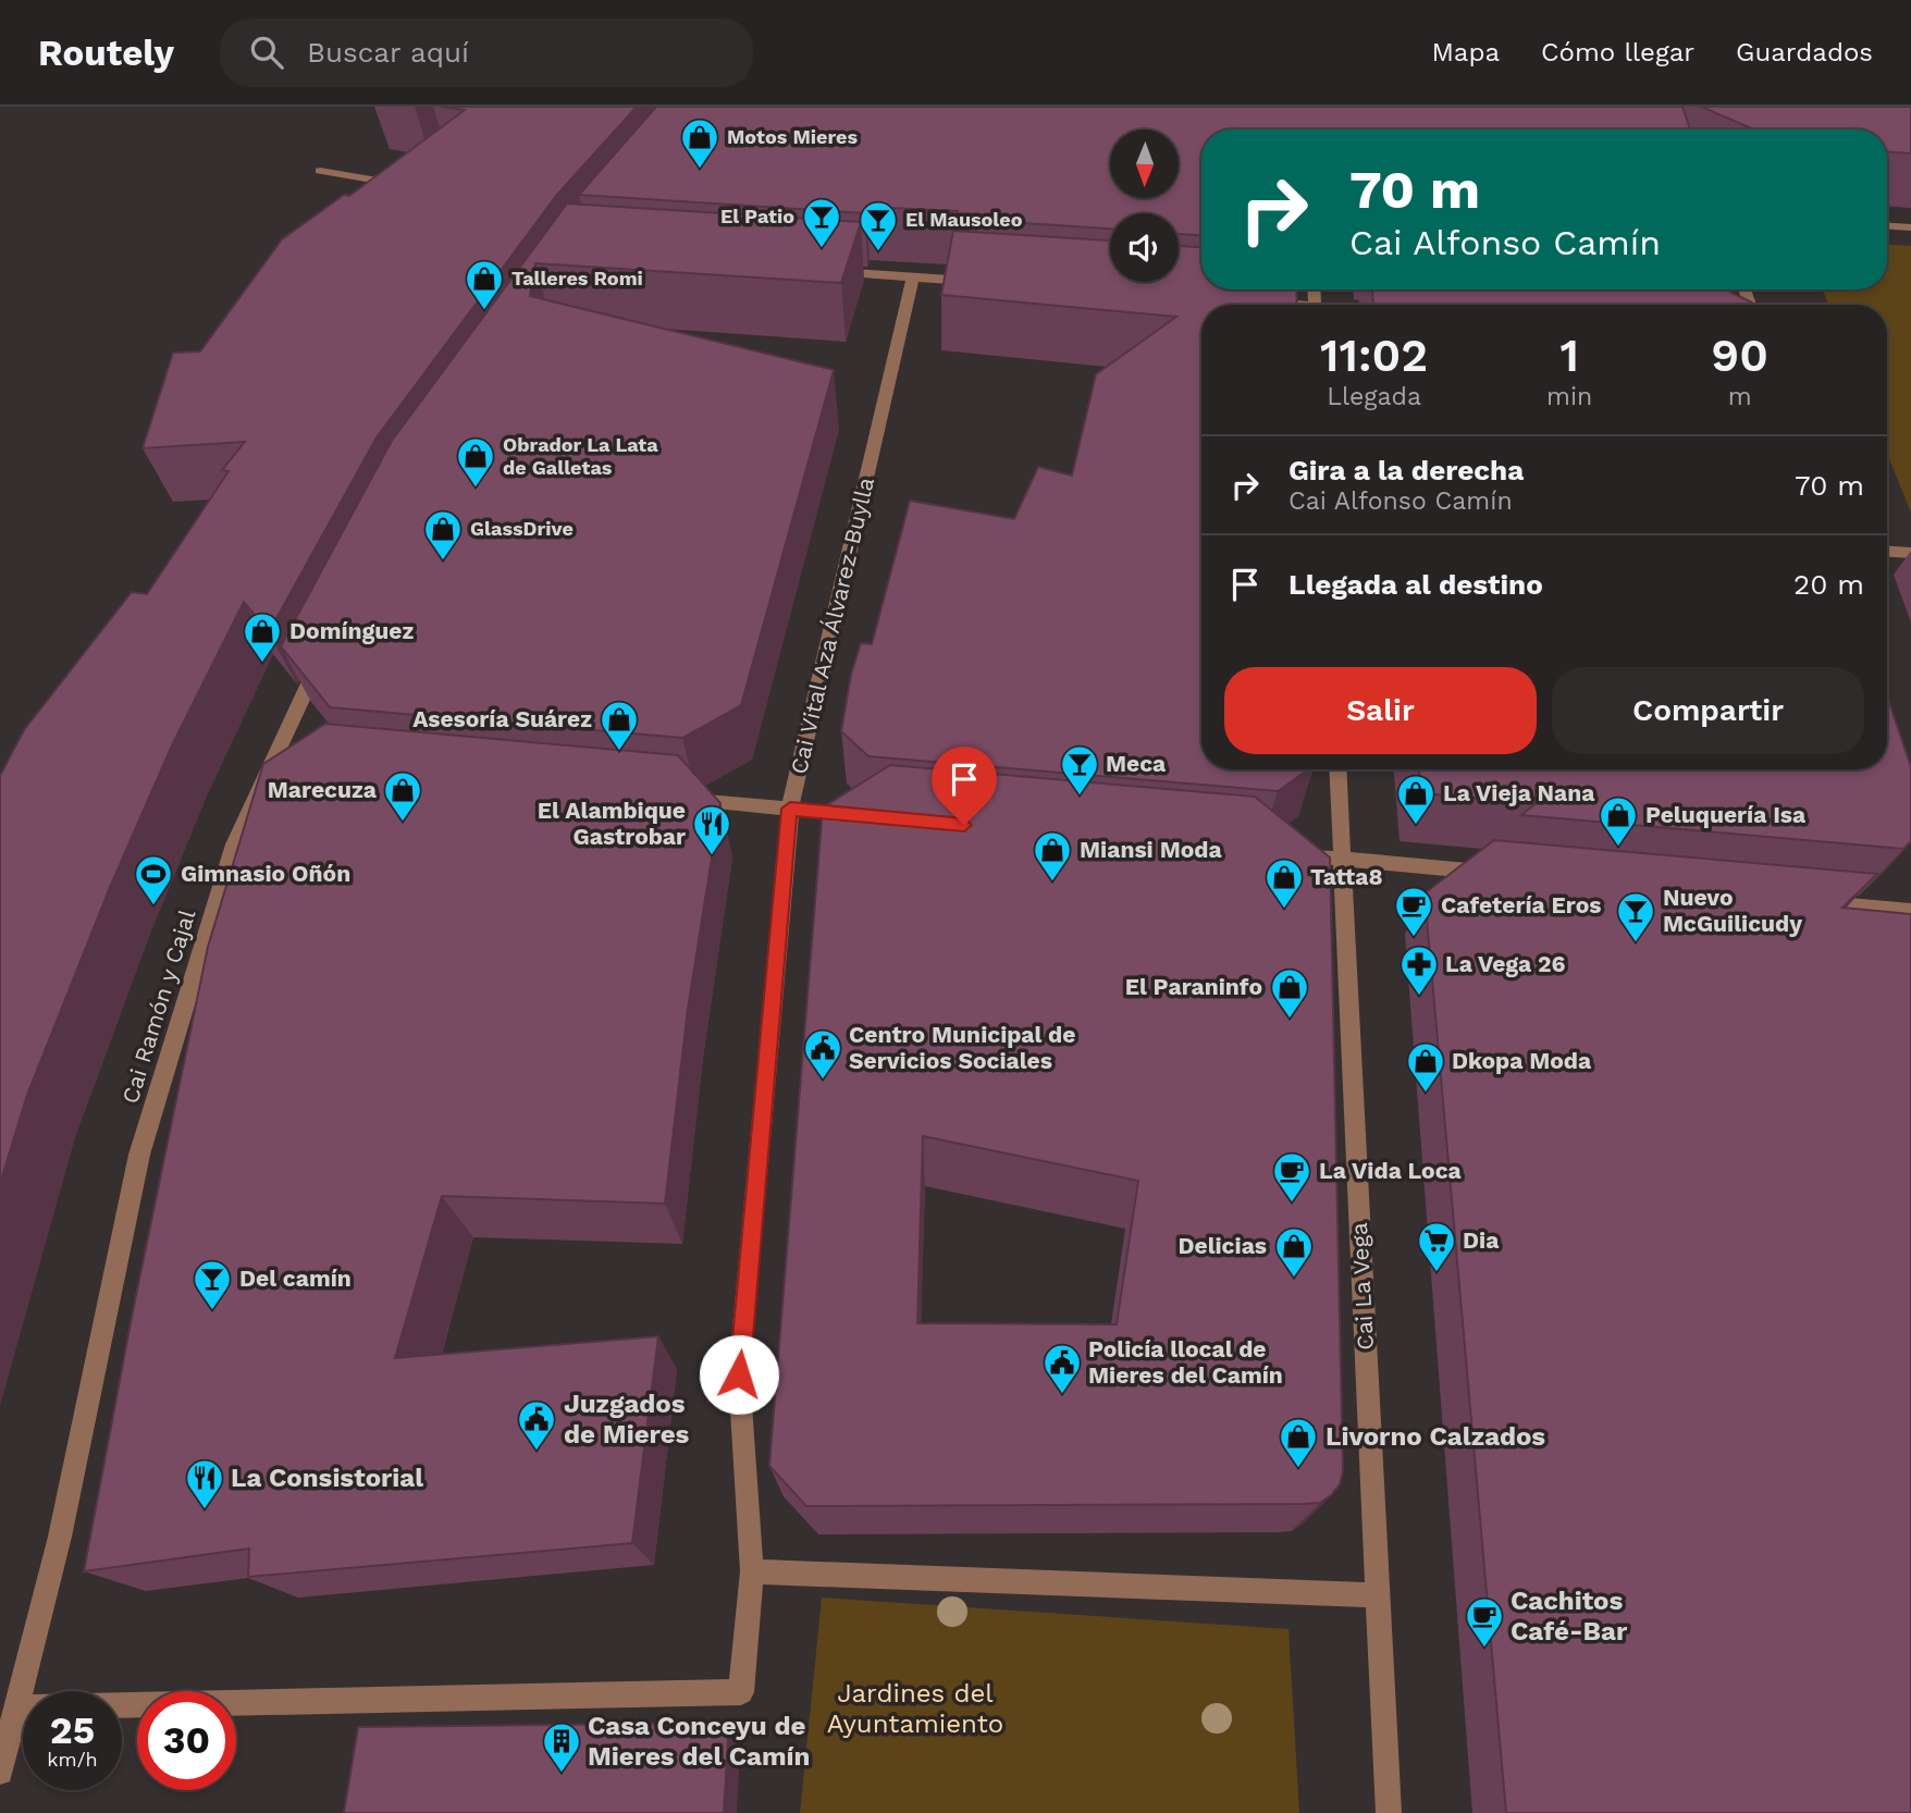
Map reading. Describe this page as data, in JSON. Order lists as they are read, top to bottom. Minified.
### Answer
{"streets":{"street":["Cai Vital Aza Álvarez-Buylla","Cai Ramón y Cajal","Cai La Vega"]},"crossings":[["Cai Vital Aza Álvarez-Buylla","Cai Ramón y Cajal"]],"parks":["Jardines del Ayuntamiento"],"places":{"shop":["Motos Mieres","Talleres Romi","Obrador La Lata de Galletas","GlassDrive","Domínguez","Asesoría Suárez","Marecuza","La Vieja Nana","Peluquería Isa","Miansi Moda","Tatta8","El Paraninfo","Dkopa Moda","Delicias","Livorno Calzados"],"bar":["El Patio","El Mausoleo","Meca","Nuevo McGuilicudy","Del camín"],"restaurant":["El Alambique Gastrobar","La Consistorial"],"sports":["Gimnasio Oñón"],"cafe":["Cafetería Eros","La Vida Loca","Cachitos Café-Bar"],"pharmacy":["La Vega 26"],"public building":["Centro Municipal de Servicios Sociales","Policía llocal de Mieres del Camín","Juzgados de Mieres"],"supermarket":["Dia"],"building":["Casa Conceyu de Mieres del Camín"]},"north":"bottom","page":{"header":"Routely","search":"Buscar aquí","nav":["Mapa","Cómo llegar","Guardados"],"turn":["70 m","Cai Alfonso Camín"],"eta":["11:02","Llegada","1","min","90","m"],"list":[{"name":"Gira a la derecha","note":"Cai Alfonso Camín","value":"70 m"},{"name":"Llegada al destino","value":"20 m"}],"buttons":["Salir","Compartir"],"speed":"25 km/h","limit":"30"}}
